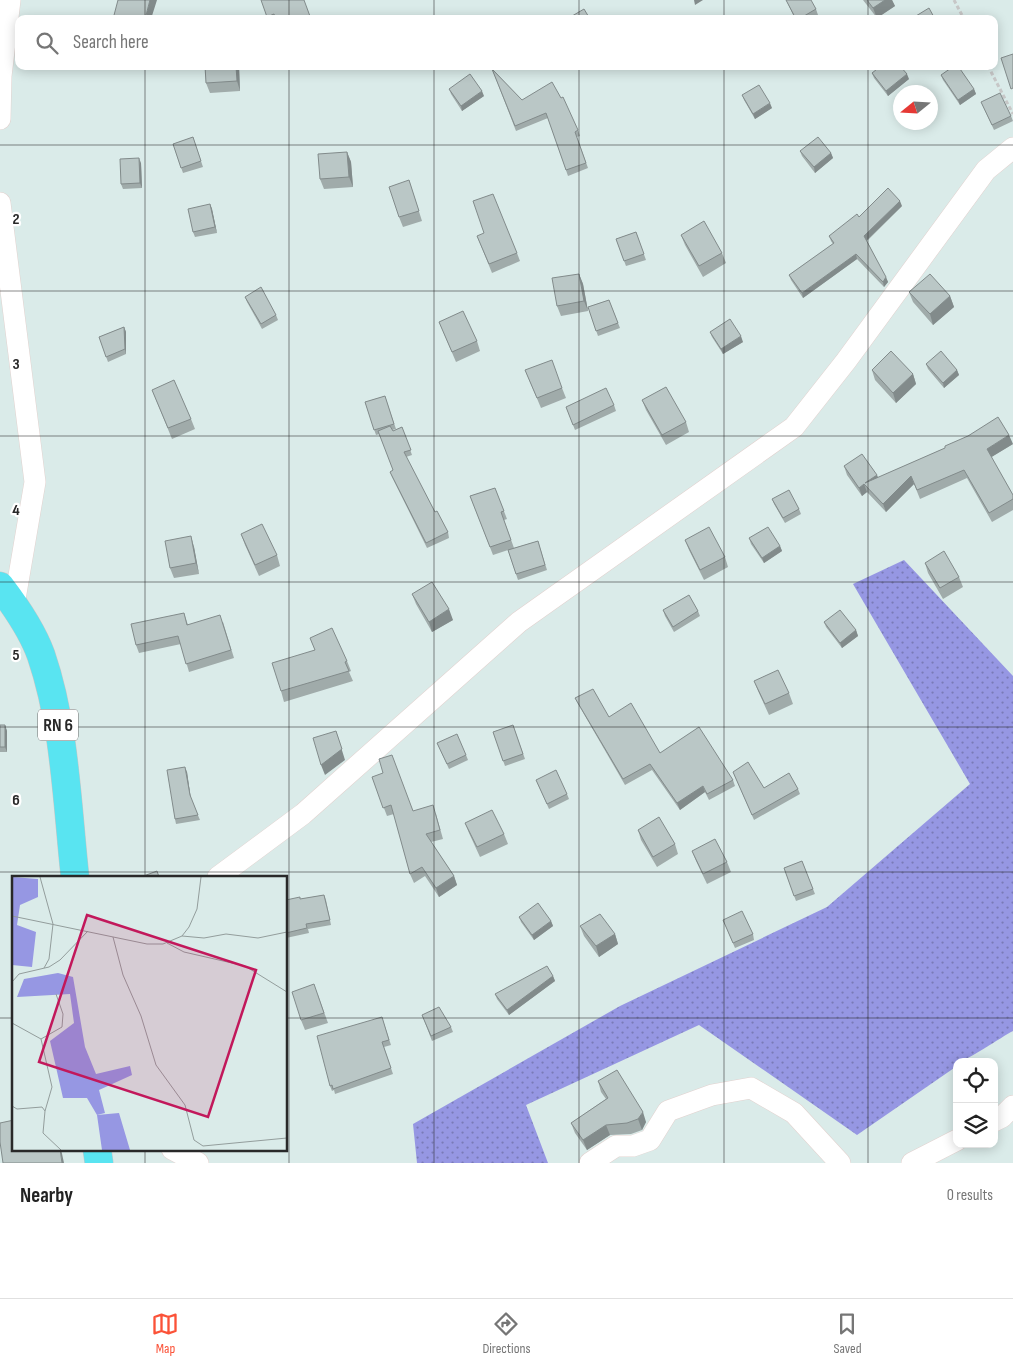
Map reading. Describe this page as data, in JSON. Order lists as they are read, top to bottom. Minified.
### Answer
{"streets":{"main road":["RN 6"]},"north":"left","page":{"search":"Search here","heading":["Nearby","0 results"],"nav":["Map","Directions","Saved"]},"grid":{"rows":["2","3","4","5","6"]}}
